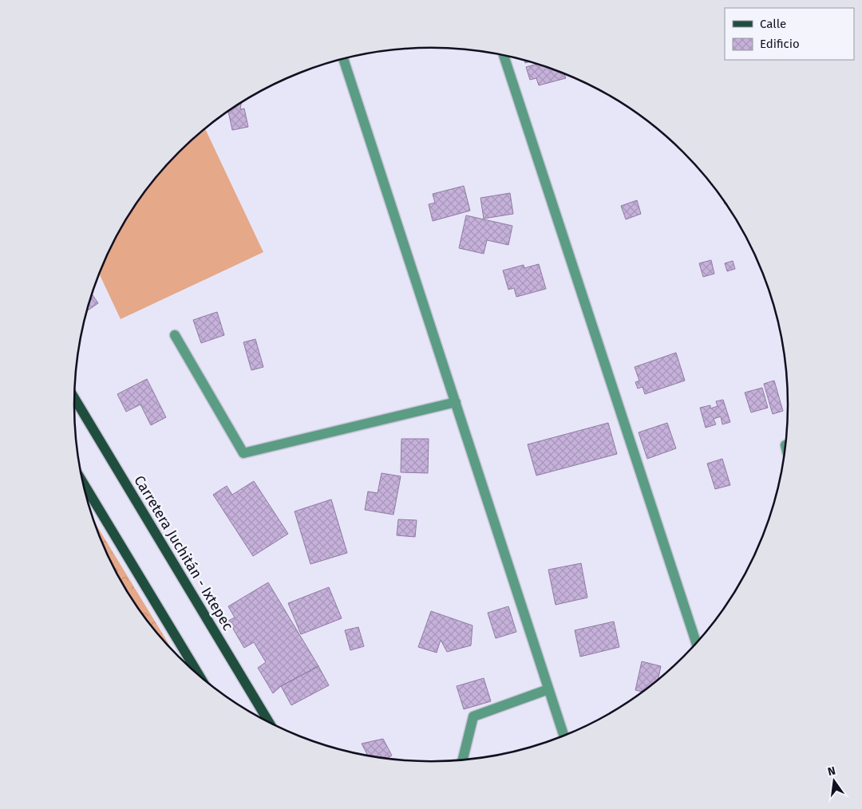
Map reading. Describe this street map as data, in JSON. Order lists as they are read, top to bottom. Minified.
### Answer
{"streets":{"main road":["Carretera Juchitán - Ixtepec"]},"legend":["Calle","Edificio"],"north":"top"}
